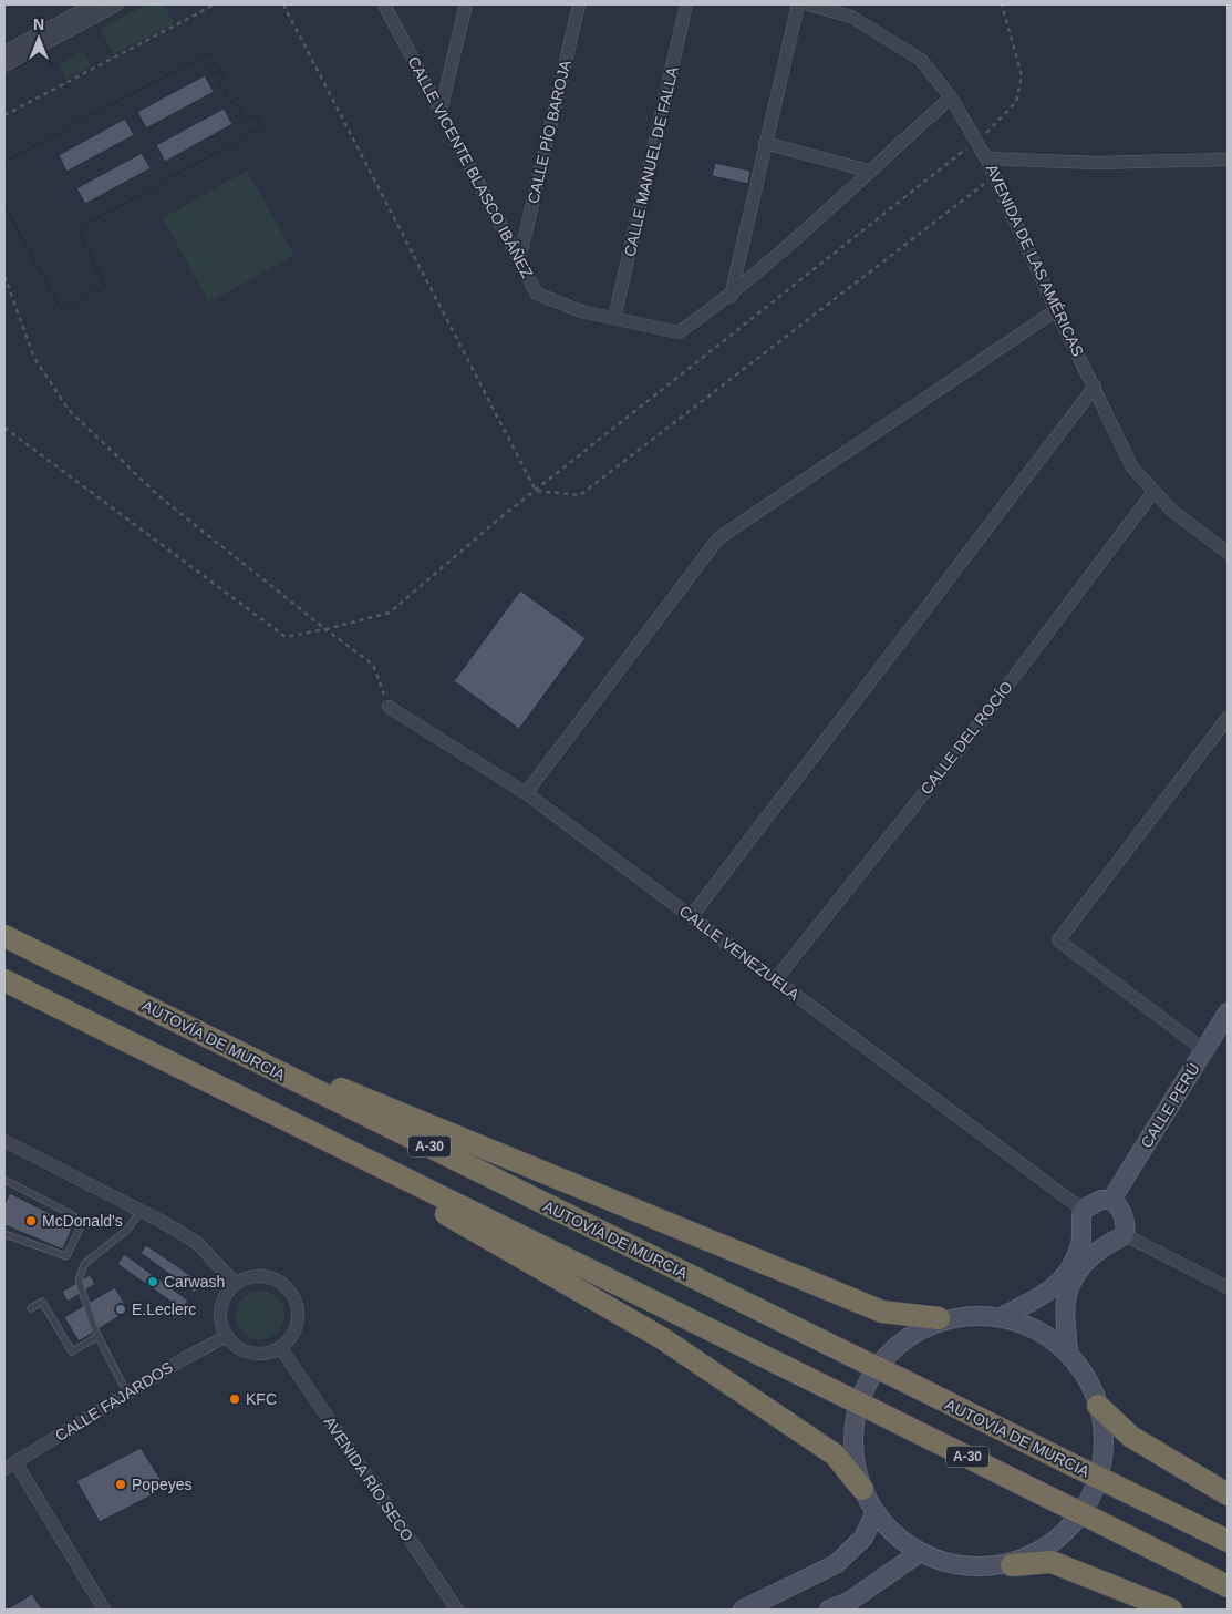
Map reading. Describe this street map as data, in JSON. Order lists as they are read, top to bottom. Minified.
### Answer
{"streets":{"highway":["AUTOVÍA DE MURCIA","A-30"],"street":["CALLE PÍO BAROJA","CALLE MANUEL DE FALLA","CALLE VICENTE BLASCO IBÁÑEZ","AVENIDA DE LAS AMÉRICAS","CALLE DEL ROCÍO","CALLE VENEZUELA","CALLE PERÚ","CALLE FAJARDOS","AVENIDA RÍO SECO"]},"crossings":[["CALLE PÍO BAROJA","CALLE VICENTE BLASCO IBÁÑEZ"],["CALLE MANUEL DE FALLA","CALLE VICENTE BLASCO IBÁÑEZ"],["CALLE VICENTE BLASCO IBÁÑEZ","AVENIDA DE LAS AMÉRICAS"],["AVENIDA DE LAS AMÉRICAS","CALLE DEL ROCÍO"],["CALLE DEL ROCÍO","CALLE VENEZUELA"],["CALLE FAJARDOS","AVENIDA RÍO SECO"]],"places":["McDonald's","Carwash","E.Leclerc","KFC","Popeyes"],"north":"top"}
